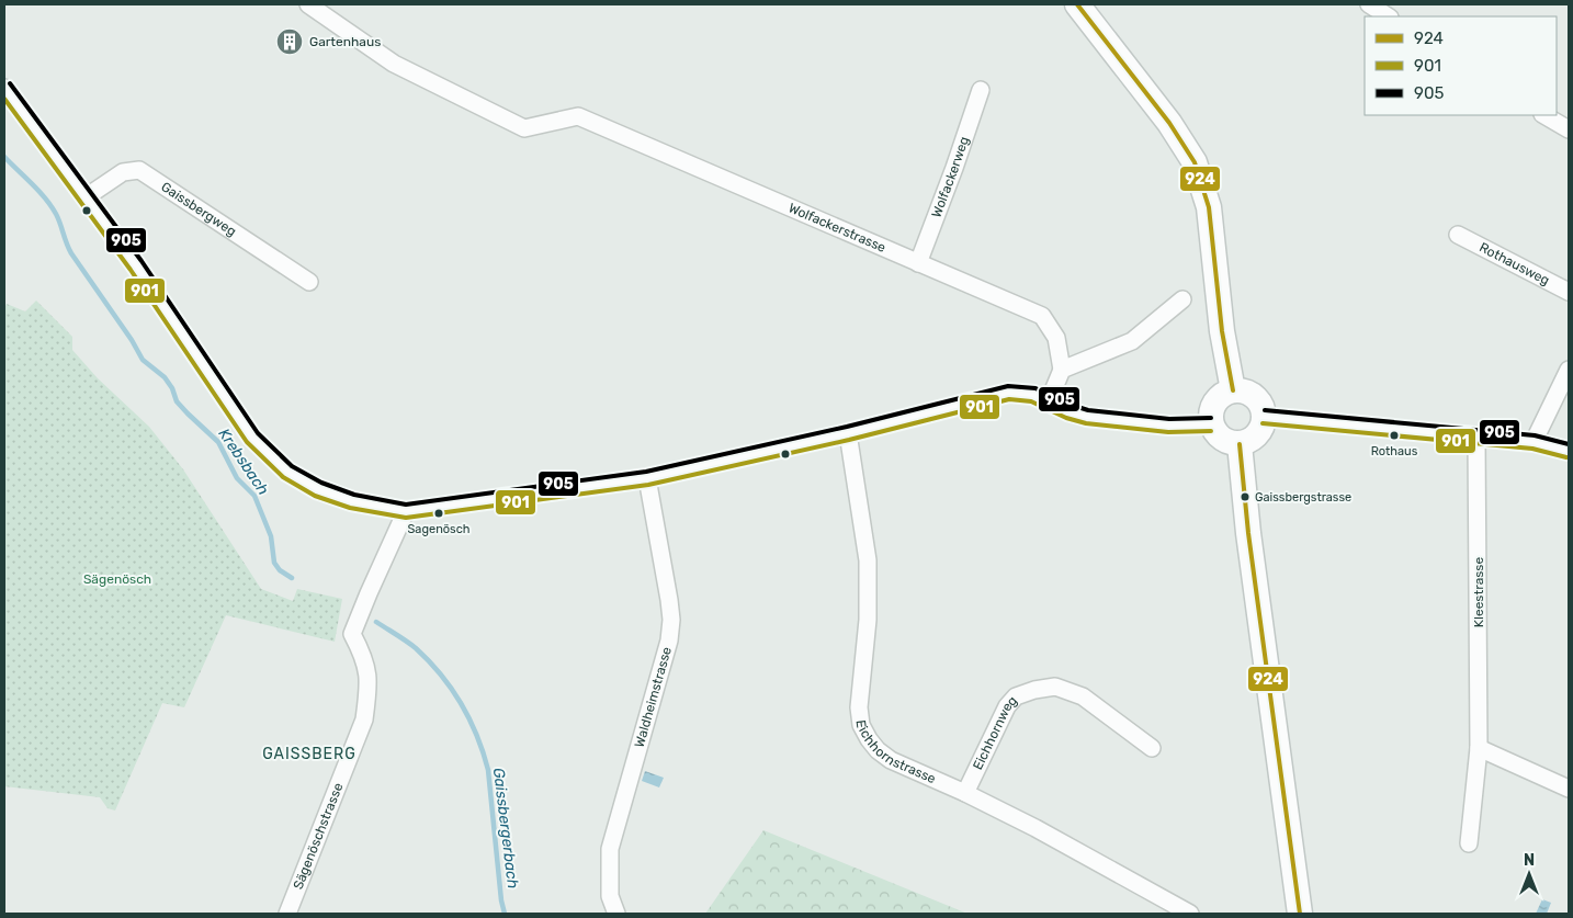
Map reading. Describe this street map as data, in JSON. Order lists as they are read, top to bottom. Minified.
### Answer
{"streets":{"street":["Wolfackerweg","Gaissbergweg","Wolfackerstrasse","Rothausweg","Kleestrasse","Waldheimstrasse","Eichhornweg","Eichhornstrasse","Sägenöschstrasse"]},"crossings":[["Wolfackerweg","Wolfackerstrasse"],["Eichhornweg","Eichhornstrasse"]],"districts":["GAISSBERG"],"water":["Krebsbach","Gaissbergerbach"],"parks":["Sägenösch"],"places":{"building":["Gartenhaus"],"other":["Rothaus","Gaissbergstrasse","Sagenösch"]},"lines":["transit line 924","transit line 905","transit line 901"],"legend":["924","901","905"],"north":"top"}
